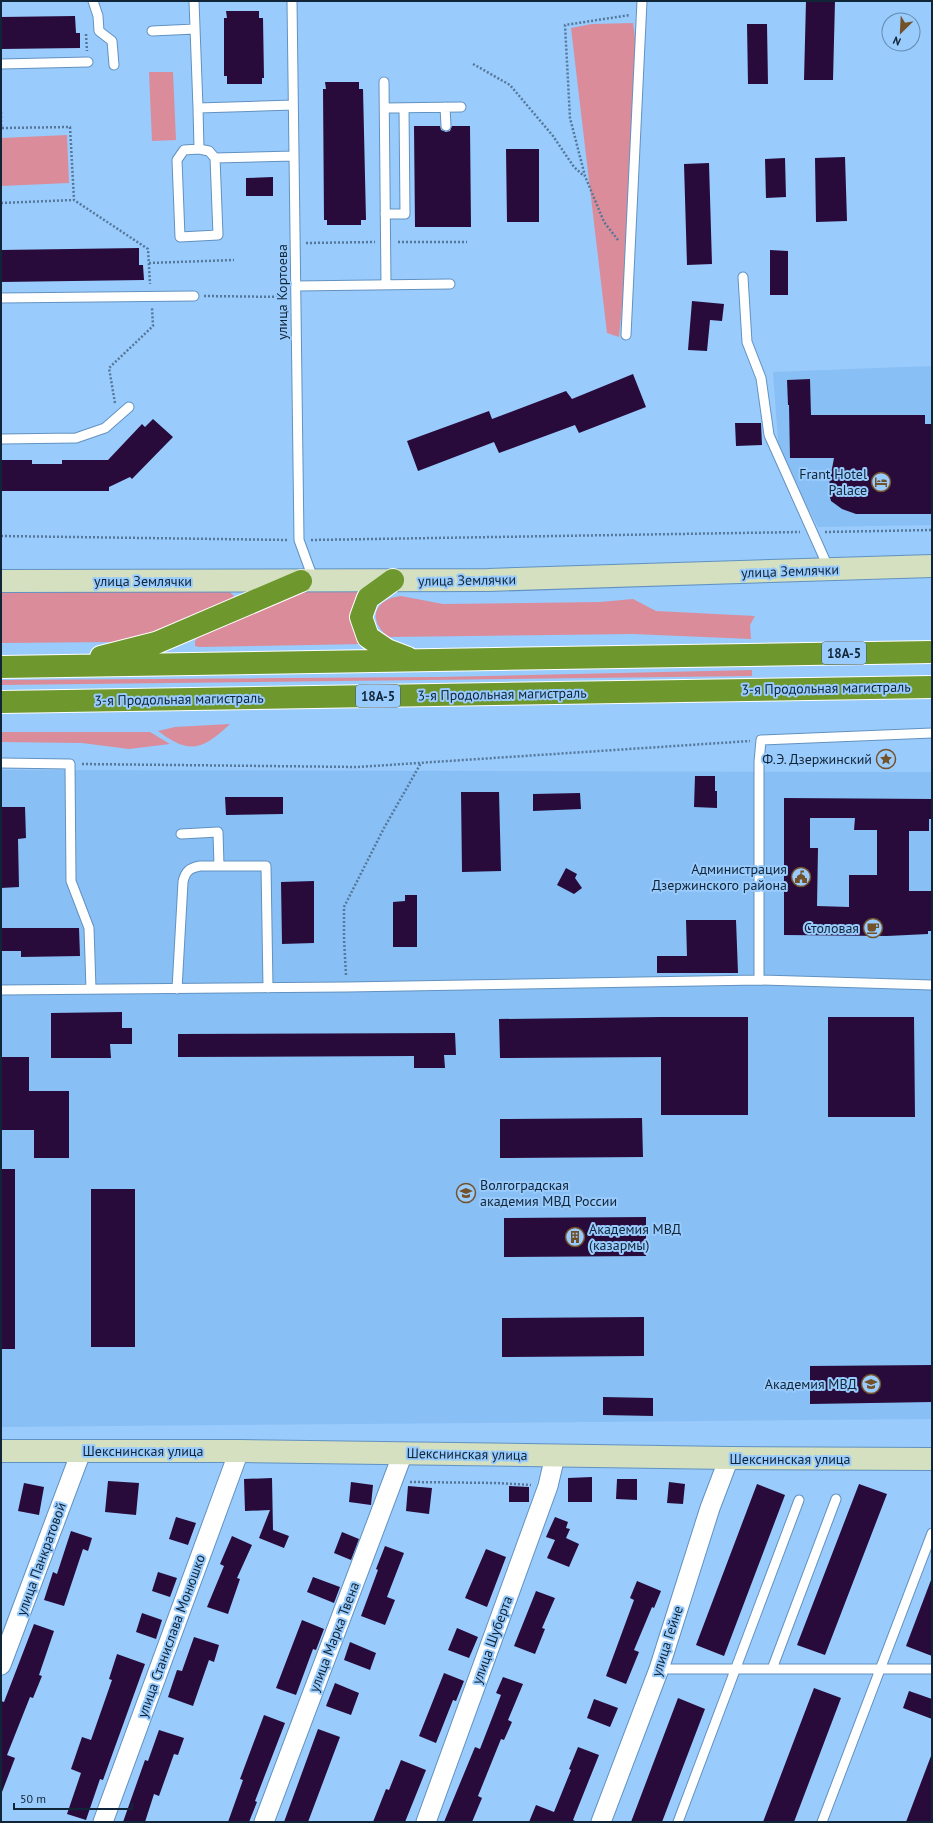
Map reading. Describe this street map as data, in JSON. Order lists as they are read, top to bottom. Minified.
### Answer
{"streets":{"highway":["18А-5","3-я Продольная магистраль"],"street":["улица Землячки","Шекснинская улица","улица Панкратовой","улица Станислава Монюшко","улица Марка Твена","улица Шуберта","улица Гейне"],"lane":["улица Кортоева"]},"crossings":[["улица Кортоева","улица Землячки"],["Шекснинская улица","улица Панкратовой"],["Шекснинская улица","улица Станислава Монюшко"],["Шекснинская улица","улица Марка Твена"],["Шекснинская улица","улица Шуберта"],["Шекснинская улица","улица Гейне"]],"places":{"hotel":["Frant Hotel Palace"],"place":["Ф.Э. Дзержинский"],"public building":["Администрация Дзержинского района"],"cafe":["Столовая"],"school or university":["Волгоградская академия МВД России","Академия МВД"],"building":["Академия МВД (казармы)"]},"scale_bar":"50 m","north":"bottom left"}
